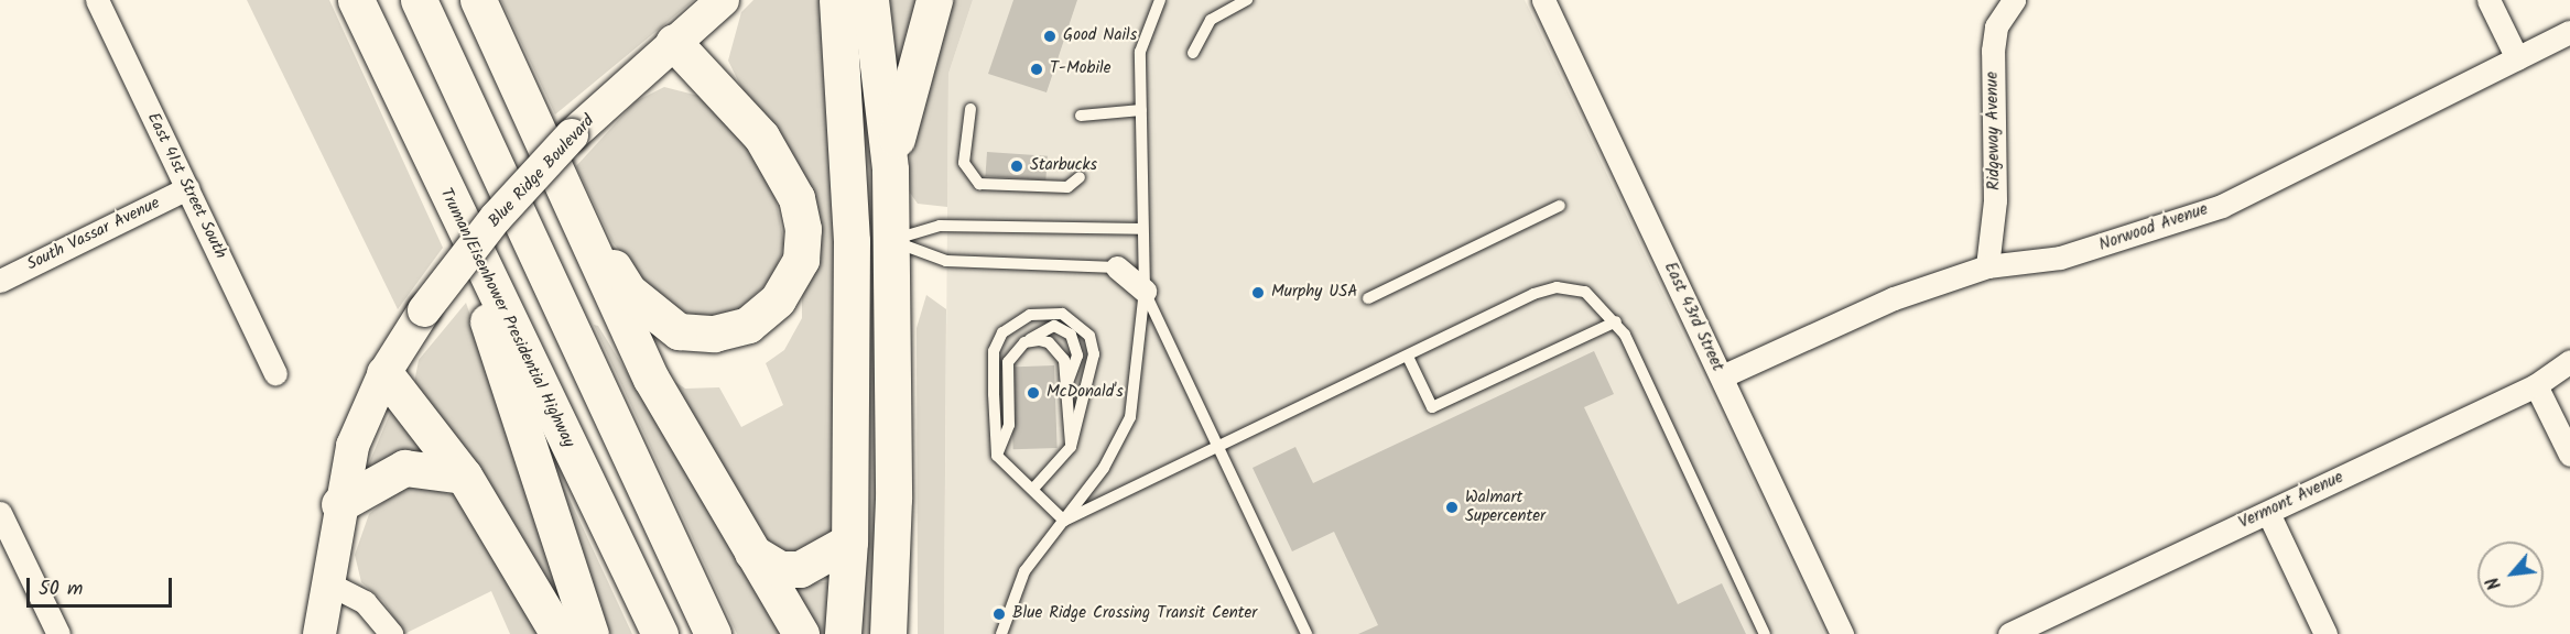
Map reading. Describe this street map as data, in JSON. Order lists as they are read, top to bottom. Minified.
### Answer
{"streets":{"main road":["Truman/Eisenhower Presidential Highway"],"street":["Ridgeway Avenue","Blue Ridge Boulevard","East 41st Street South","Norwood Avenue","South Vassar Avenue","East 43rd Street","Vermont Avenue"]},"crossings":[["Ridgeway Avenue","Norwood Avenue"],["East 41st Street South","South Vassar Avenue"],["Norwood Avenue","East 43rd Street"]],"places":["Good Nails","T-Mobile","Starbucks","Murphy USA","McDonald's","Walmart Supercenter","Blue Ridge Crossing Transit Center"],"scale_bar":"50 m","north":"bottom left"}
